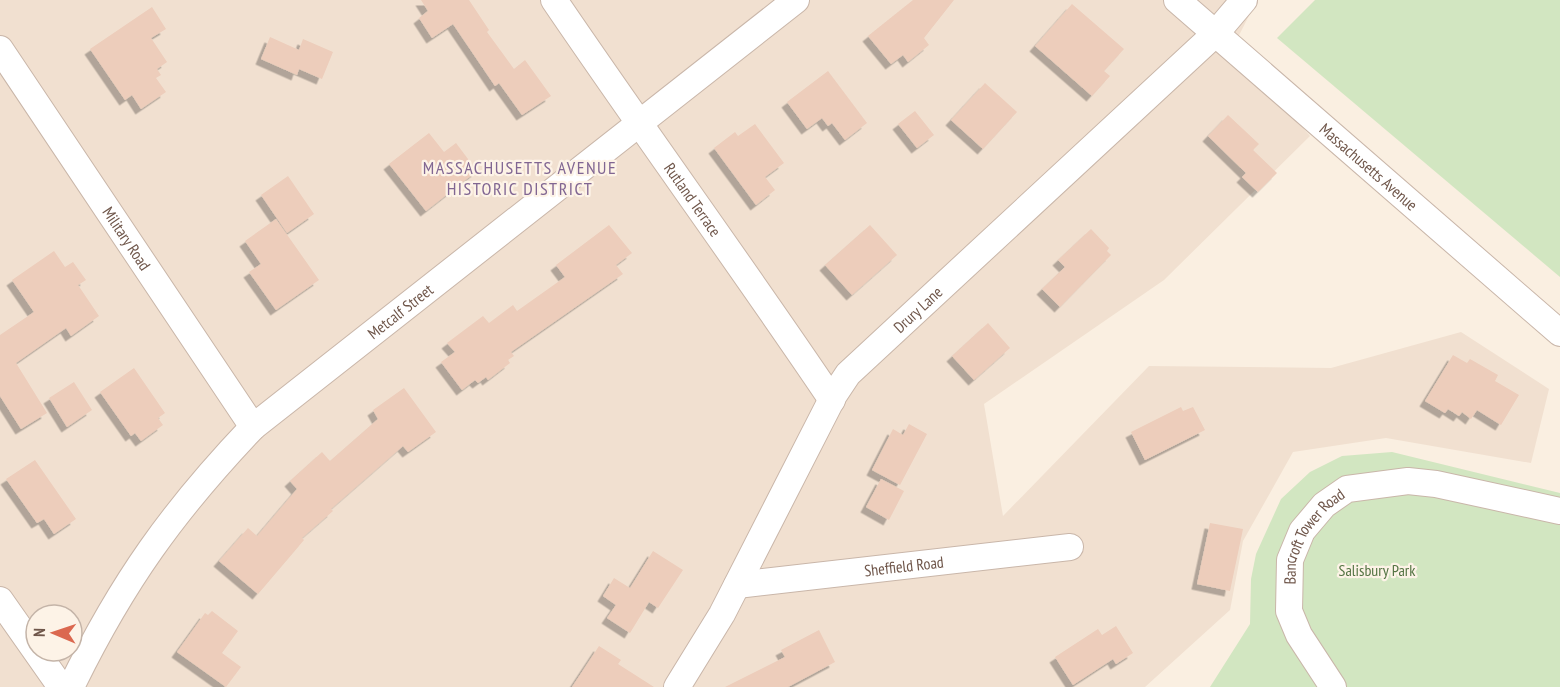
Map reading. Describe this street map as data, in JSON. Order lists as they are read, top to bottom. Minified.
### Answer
{"streets":{"street":["Massachusetts Avenue","Rutland Terrace","Military Road","Drury Lane","Metcalf Street","Bancroft Tower Road","Sheffield Road"]},"crossings":[["Massachusetts Avenue","Drury Lane"],["Rutland Terrace","Drury Lane"],["Rutland Terrace","Metcalf Street"],["Military Road","Metcalf Street"],["Drury Lane","Sheffield Road"]],"districts":["MASSACHUSETTS AVENUE HISTORIC DISTRICT"],"parks":["Salisbury Park"],"north":"left"}
